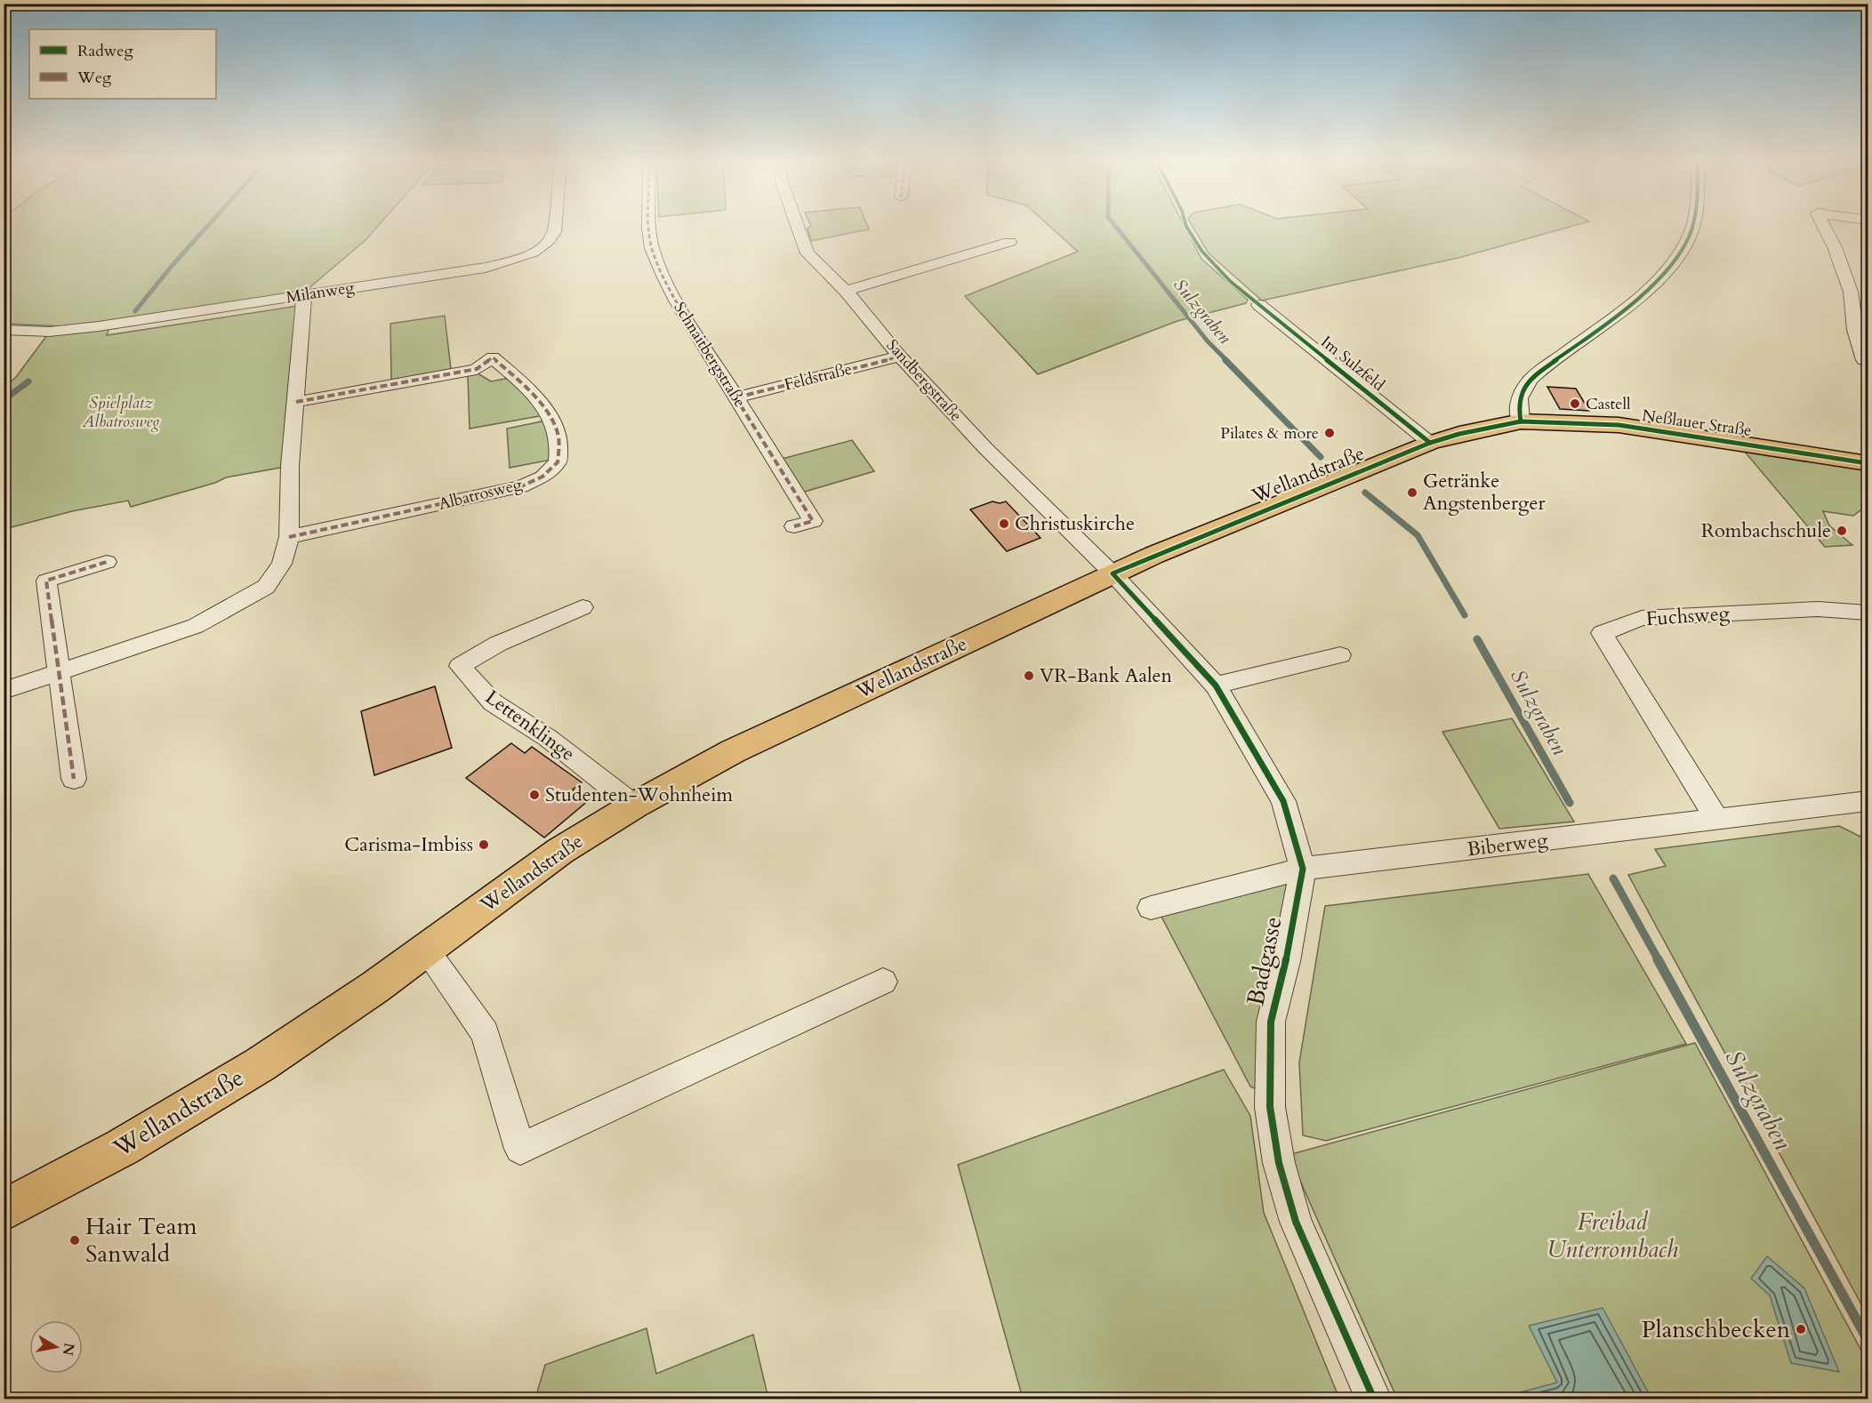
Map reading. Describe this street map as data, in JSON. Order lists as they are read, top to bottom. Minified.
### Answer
{"streets":{"main road":["Neßlauer Straße","Wellandstraße"],"street":["Milanweg","Schnaitbergstraße","Im Sulzfeld","Feldstraße","Sandbergstraße","Albatrosweg","Fuchsweg","Lettenklinge","Biberweg","Badgasse"]},"crossings":[["Schnaitbergstraße","Feldstraße"],["Im Sulzfeld","Wellandstraße"],["Feldstraße","Sandbergstraße"],["Sandbergstraße","Wellandstraße"],["Sandbergstraße","Badgasse"],["Neßlauer Straße","Wellandstraße"],["Wellandstraße","Lettenklinge"],["Wellandstraße","Badgasse"],["Fuchsweg","Biberweg"],["Biberweg","Badgasse"]],"water":["Sulzgraben"],"parks":["Spielplatz Albatrosweg","Freibad Unterrombach"],"places":["Castell","Pilates & more","Getränke Angstenberger","Christuskirche","Rombachschule","VR-Bank Aalen","Studenten-Wohnheim","Carisma-Imbiss","Hair Team Sanwald","Planschbecken"],"legend":["Radweg","Weg"],"north":"right"}
